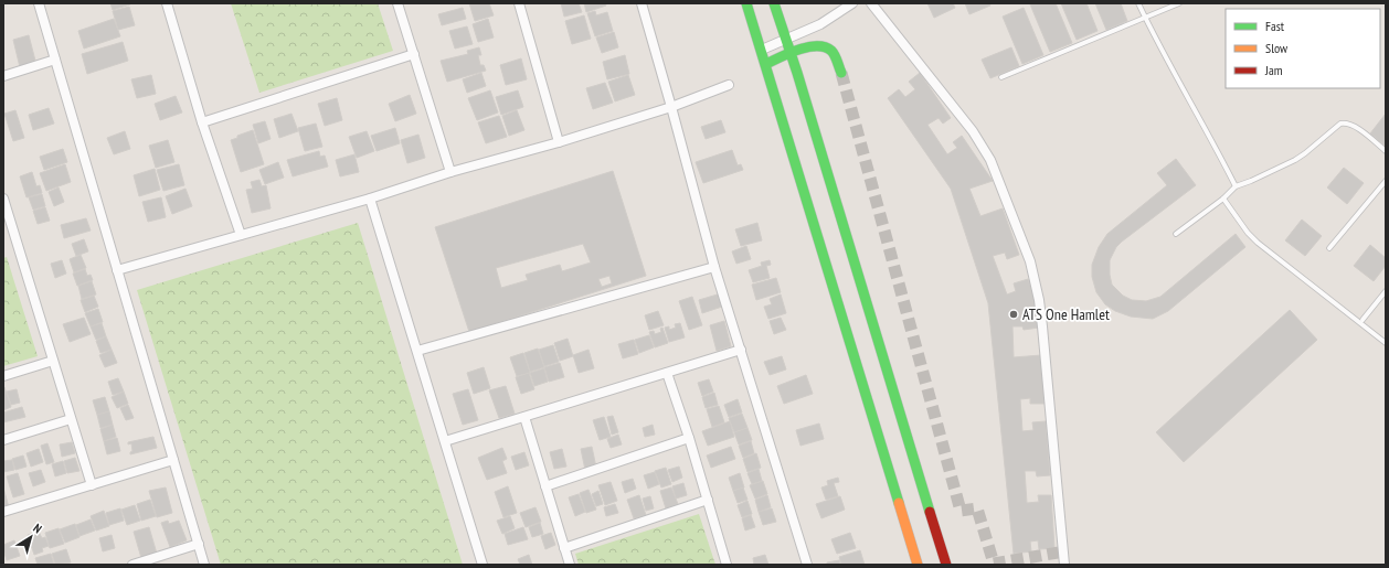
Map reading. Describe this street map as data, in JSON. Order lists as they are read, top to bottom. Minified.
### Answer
{"places":["ATS One Hamlet"],"legend":["Fast","Slow","Jam"],"north":"top right"}
